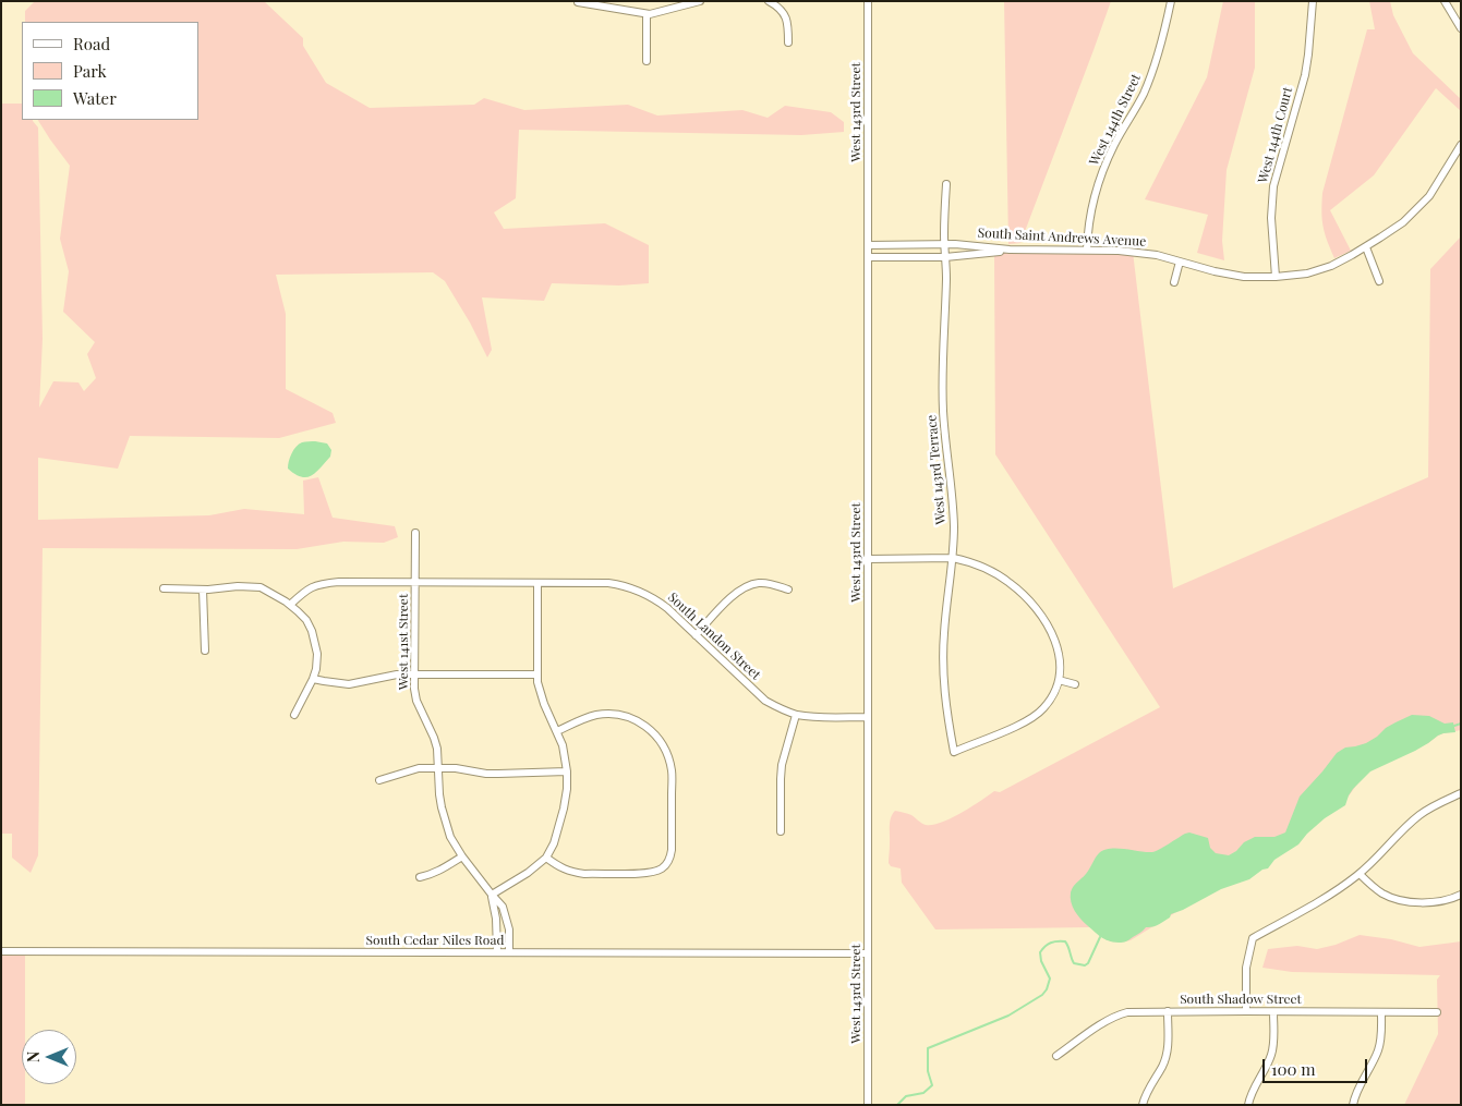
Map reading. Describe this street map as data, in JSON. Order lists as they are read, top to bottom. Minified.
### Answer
{"streets":{"street":["West 143rd Street","West 144th Street","West 144th Court","South Saint Andrews Avenue","West 143rd Terrace","South Landon Street","West 141st Street","South Cedar Niles Road","South Shadow Street"]},"crossings":[["West 143rd Street","South Saint Andrews Avenue"],["West 143rd Street","South Landon Street"],["West 143rd Street","South Cedar Niles Road"],["West 144th Street","South Saint Andrews Avenue"],["West 144th Court","South Saint Andrews Avenue"],["South Saint Andrews Avenue","West 143rd Terrace"],["South Landon Street","West 141st Street"],["West 141st Street","South Cedar Niles Road"]],"legend":["Road","Park","Water"],"scale_bar":"100 m","north":"left"}
